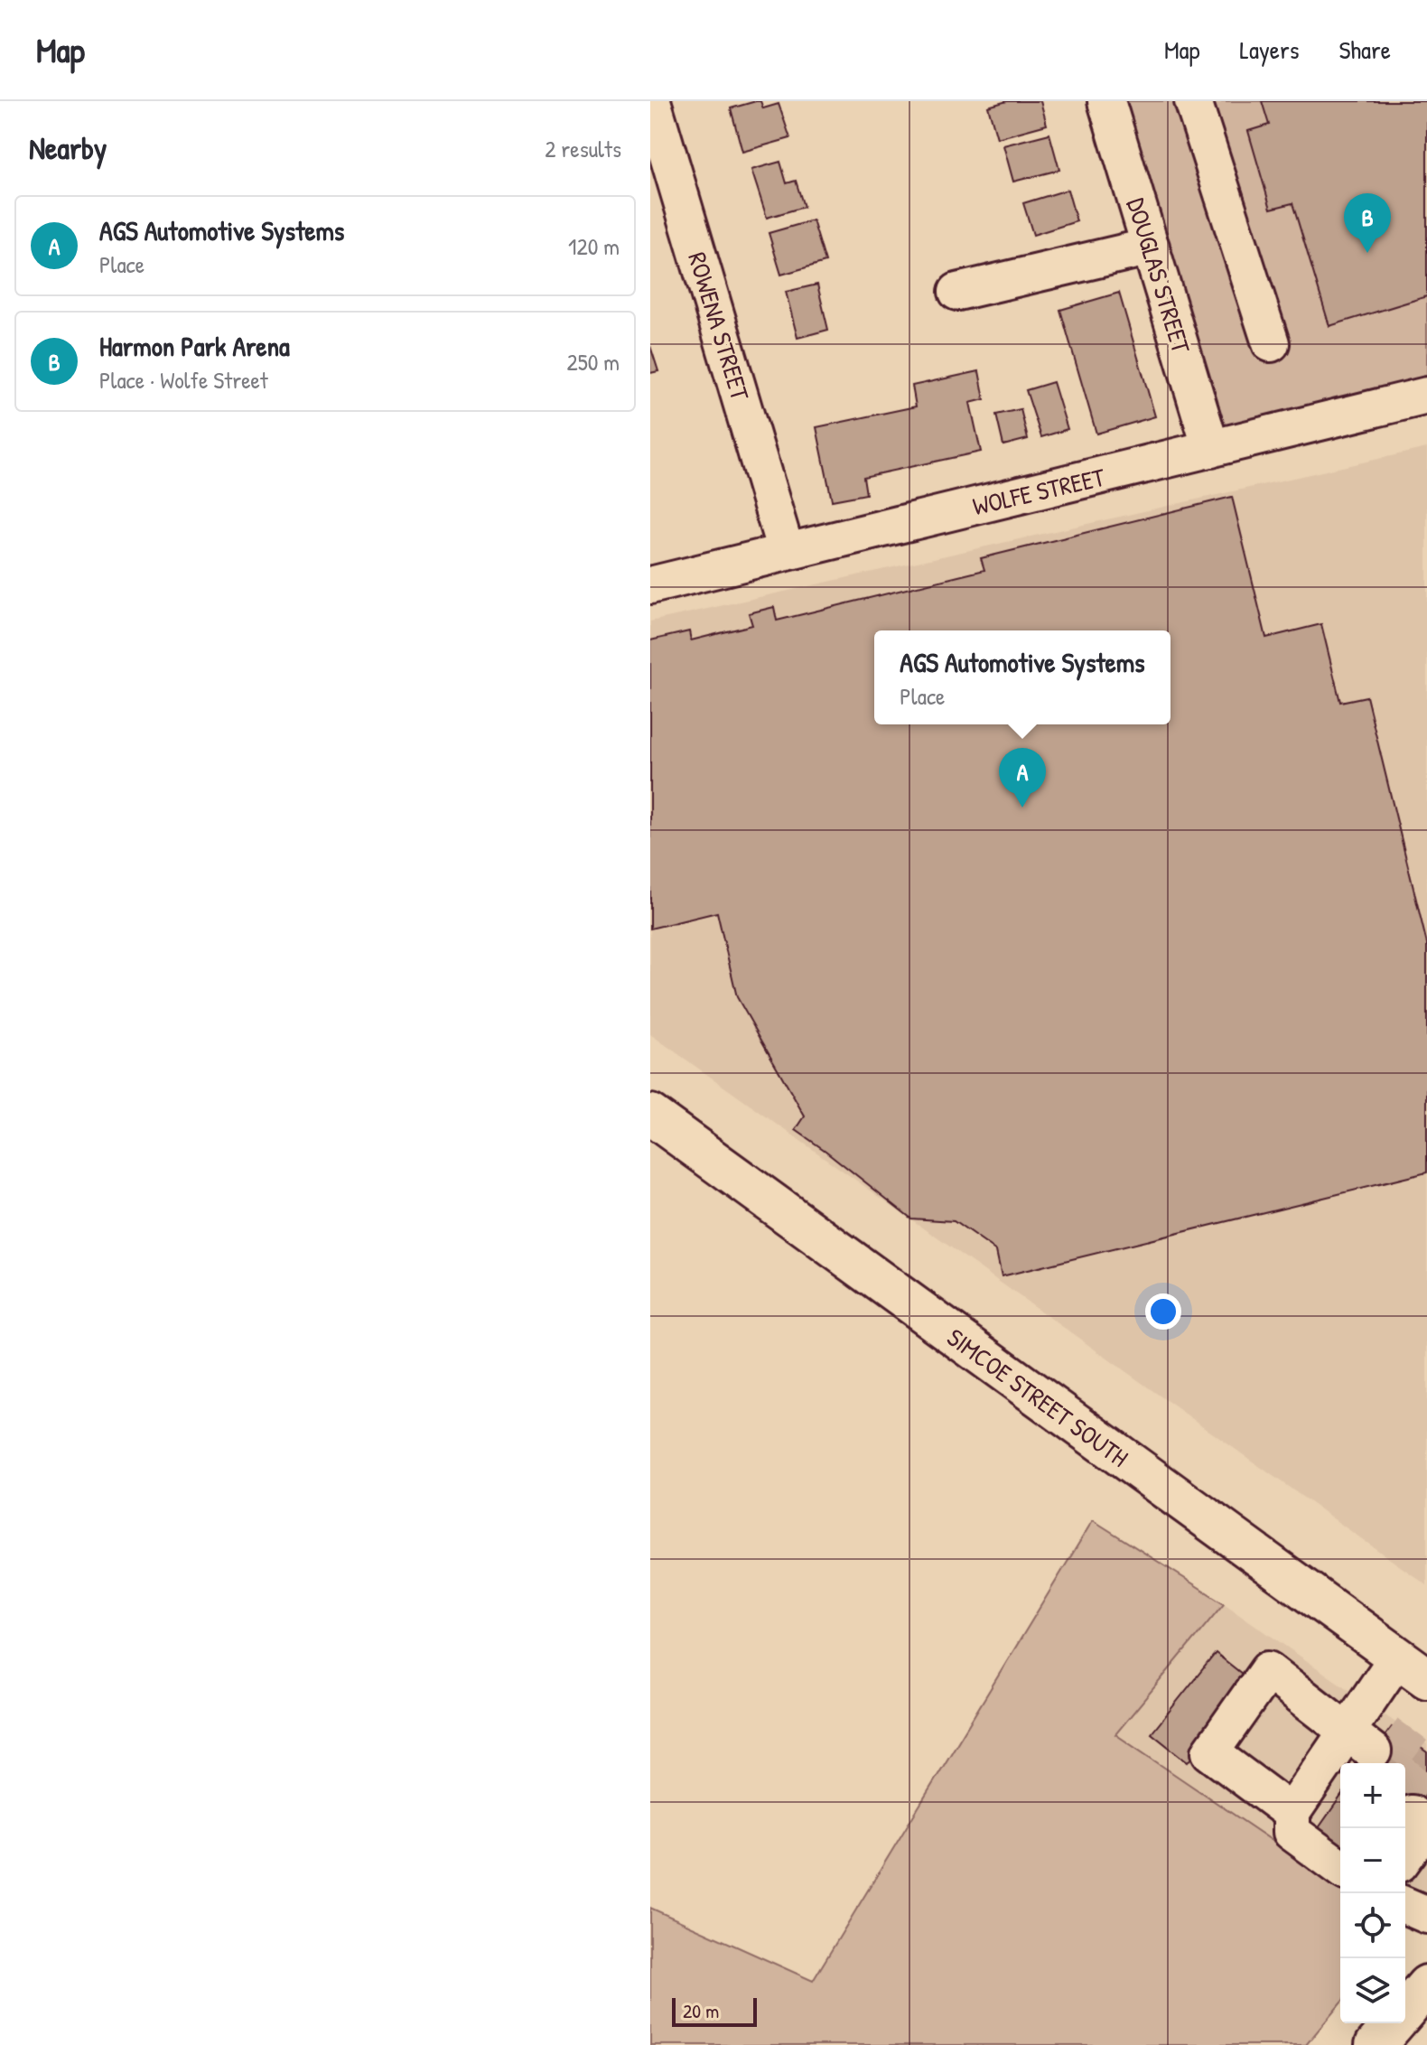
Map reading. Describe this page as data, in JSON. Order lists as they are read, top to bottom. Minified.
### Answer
{"streets":{"main road":["SIMCOE STREET SOUTH"],"street":["DOUGLAS STREET","ROWENA STREET","WOLFE STREET"]},"crossings":[["DOUGLAS STREET","WOLFE STREET"],["ROWENA STREET","WOLFE STREET"]],"scale_bar":"20 m","page":{"header":"Map","nav":["Map","Layers","Share"],"heading":["Nearby","2 results"],"pins":["B","A"],"list":[{"mark":"A","name":"AGS Automotive Systems","note":"Place","value":"120 m"},{"mark":"B","name":"Harmon Park Arena","note":"Place · Wolfe Street","value":"250 m"}],"popup":["AGS Automotive Systems","Place"],"map_buttons":["+","−"],"scale":"20 m"}}
